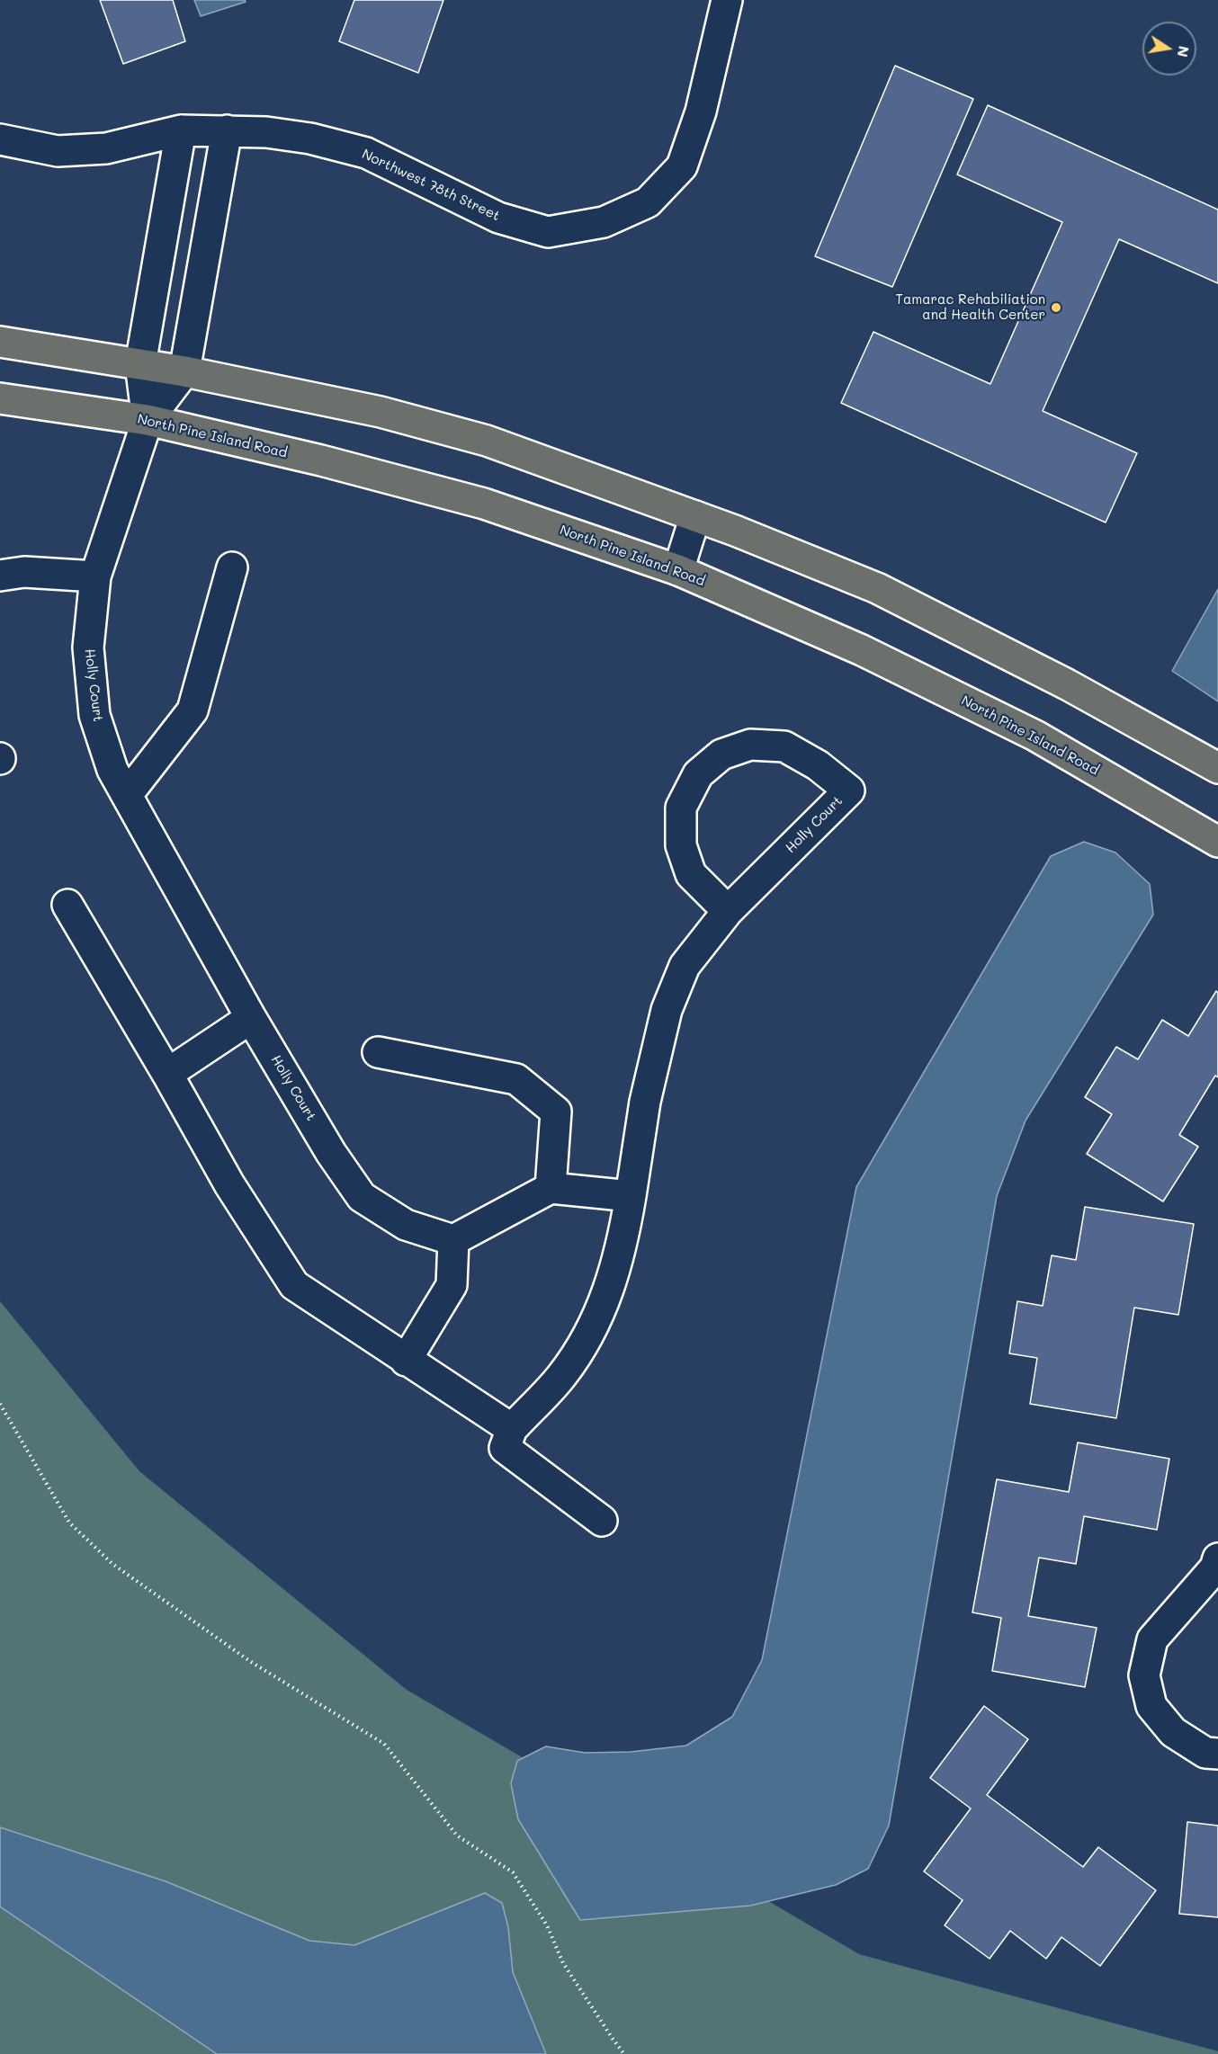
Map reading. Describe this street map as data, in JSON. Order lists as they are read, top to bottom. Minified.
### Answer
{"streets":{"main road":["North Pine Island Road"],"lane":["Northwest 78th Street","Holly Court"]},"crossings":[["North Pine Island Road","Holly Court"]],"places":["Tamarac Rehabiliation and Health Center"],"north":"right"}
